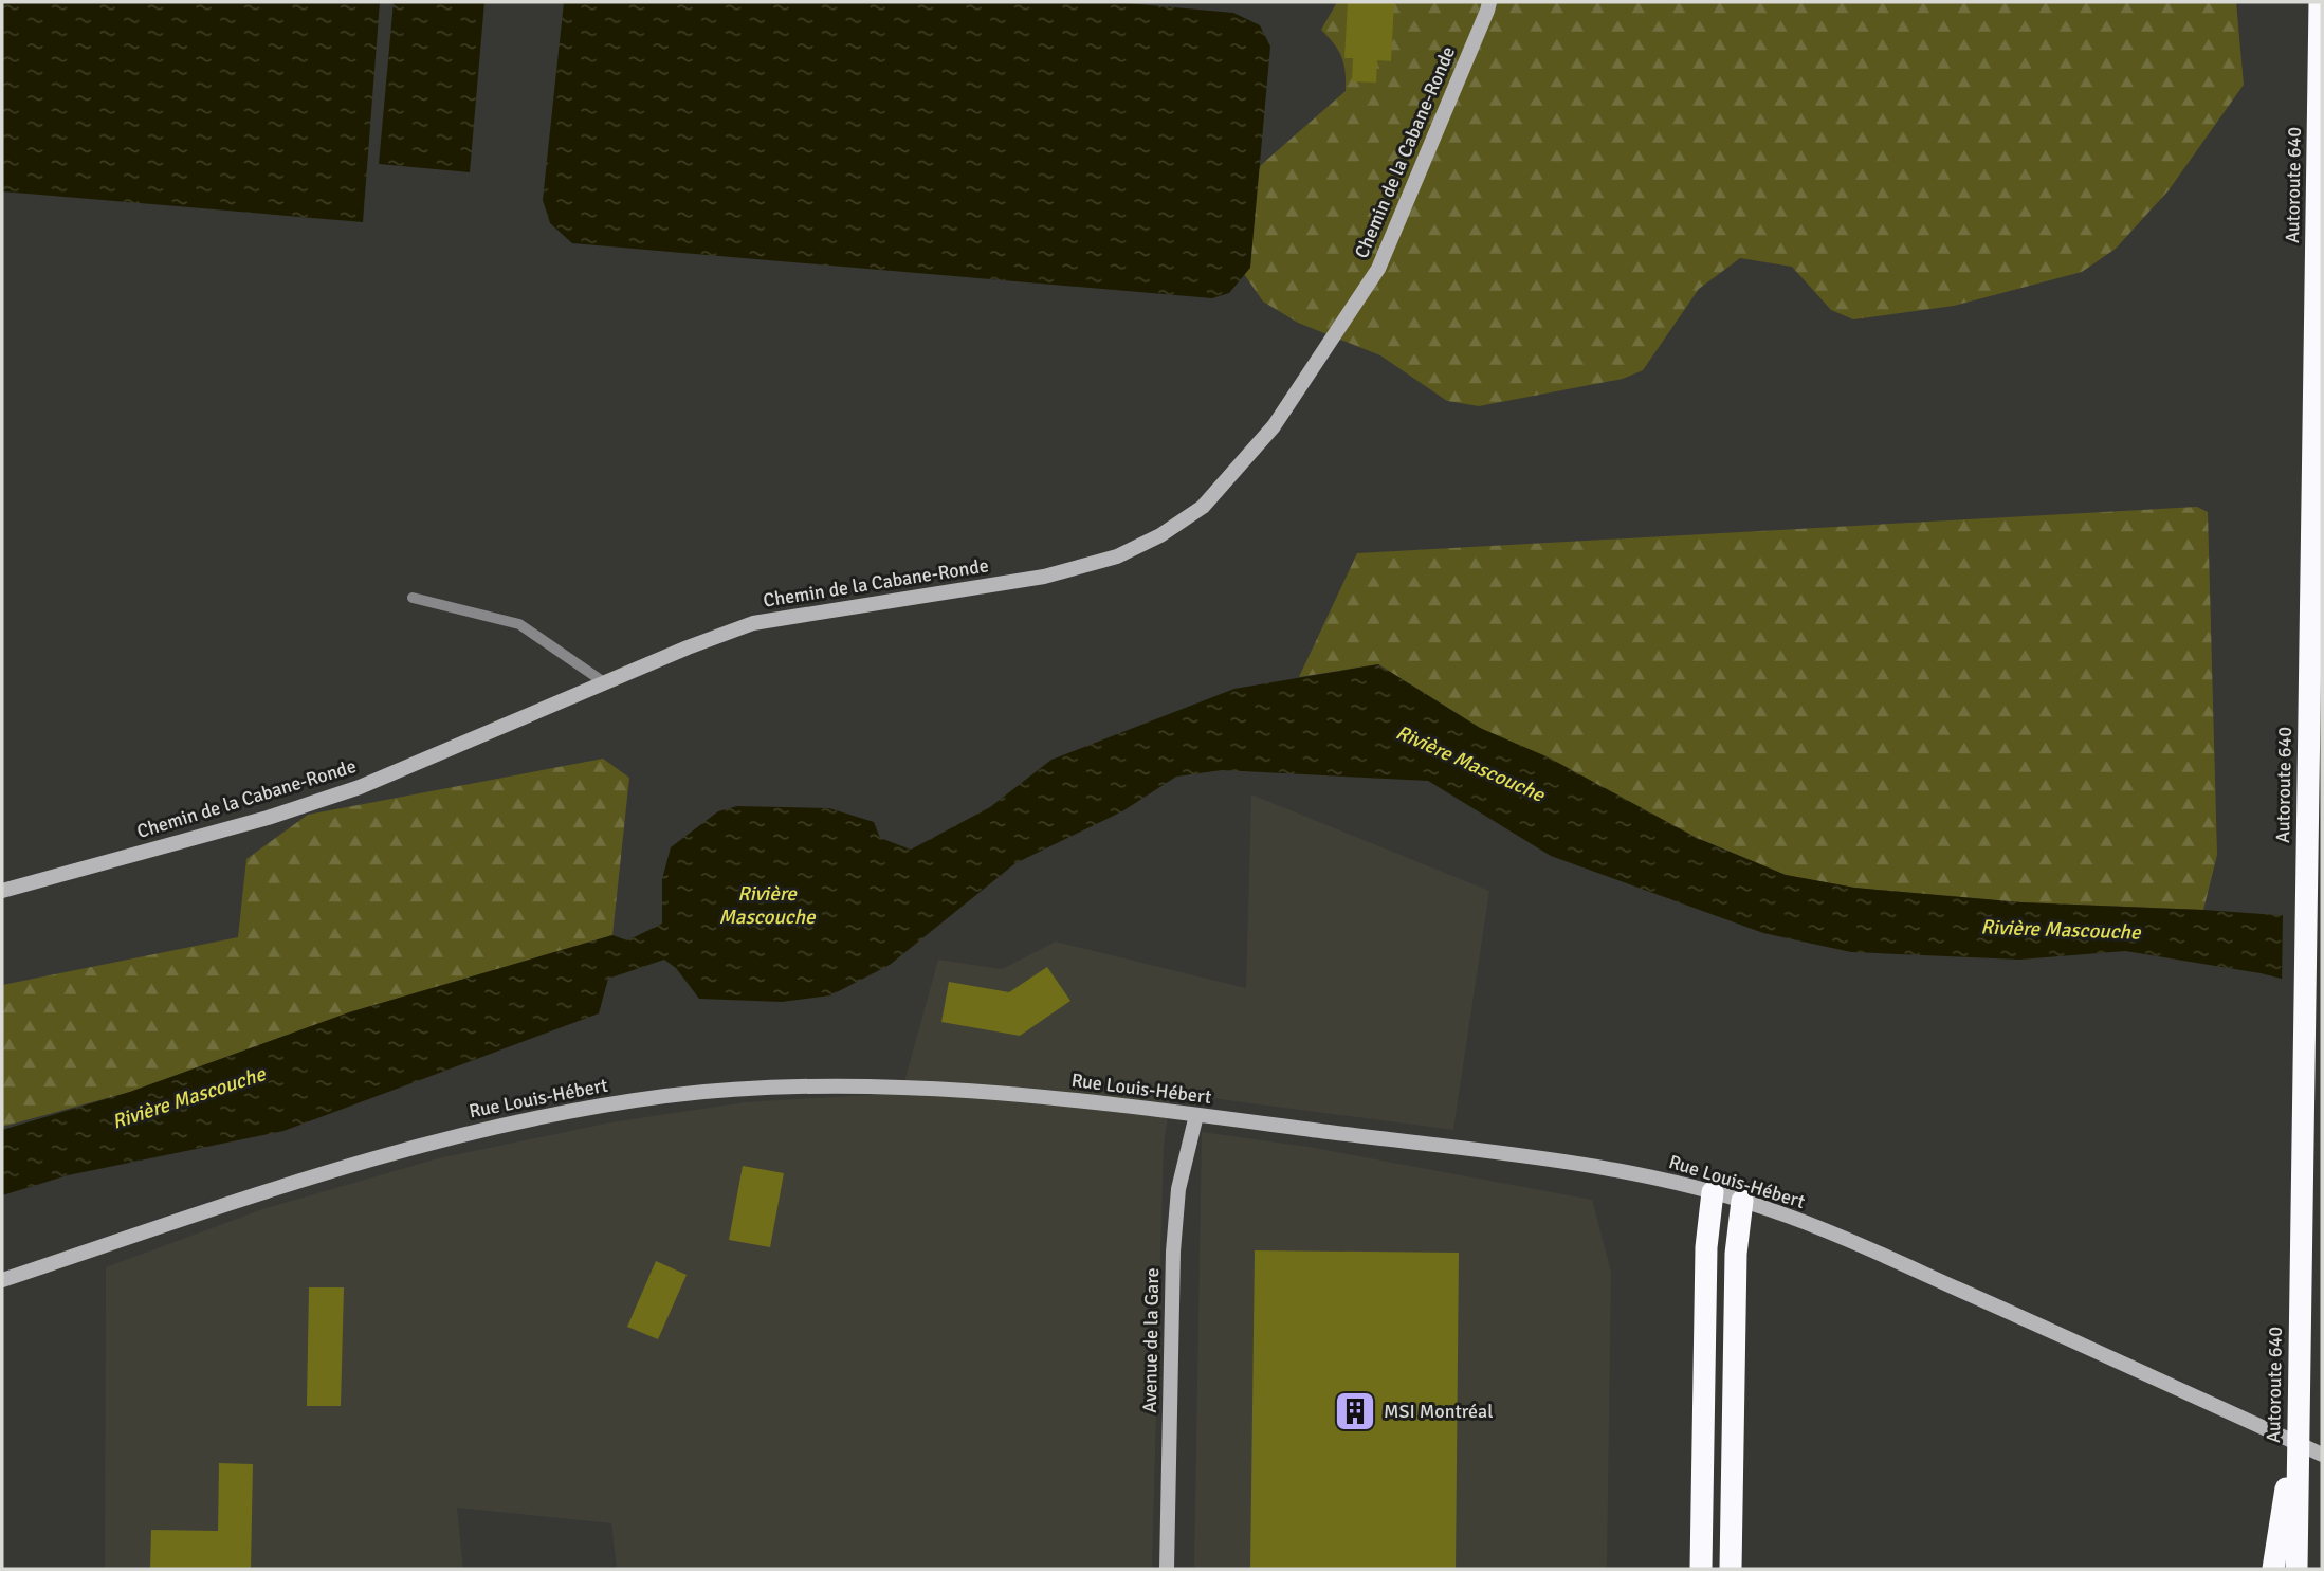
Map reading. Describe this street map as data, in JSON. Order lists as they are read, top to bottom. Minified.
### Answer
{"streets":{"highway":["Autoroute 640"],"street":["Chemin de la Cabane-Ronde","Rue Louis-Hébert","Avenue de la Gare"]},"crossings":[["Rue Louis-Hébert","Avenue de la Gare"]],"water":["Rivière Mascouche"],"places":{"building":["MSI Montréal"]}}
